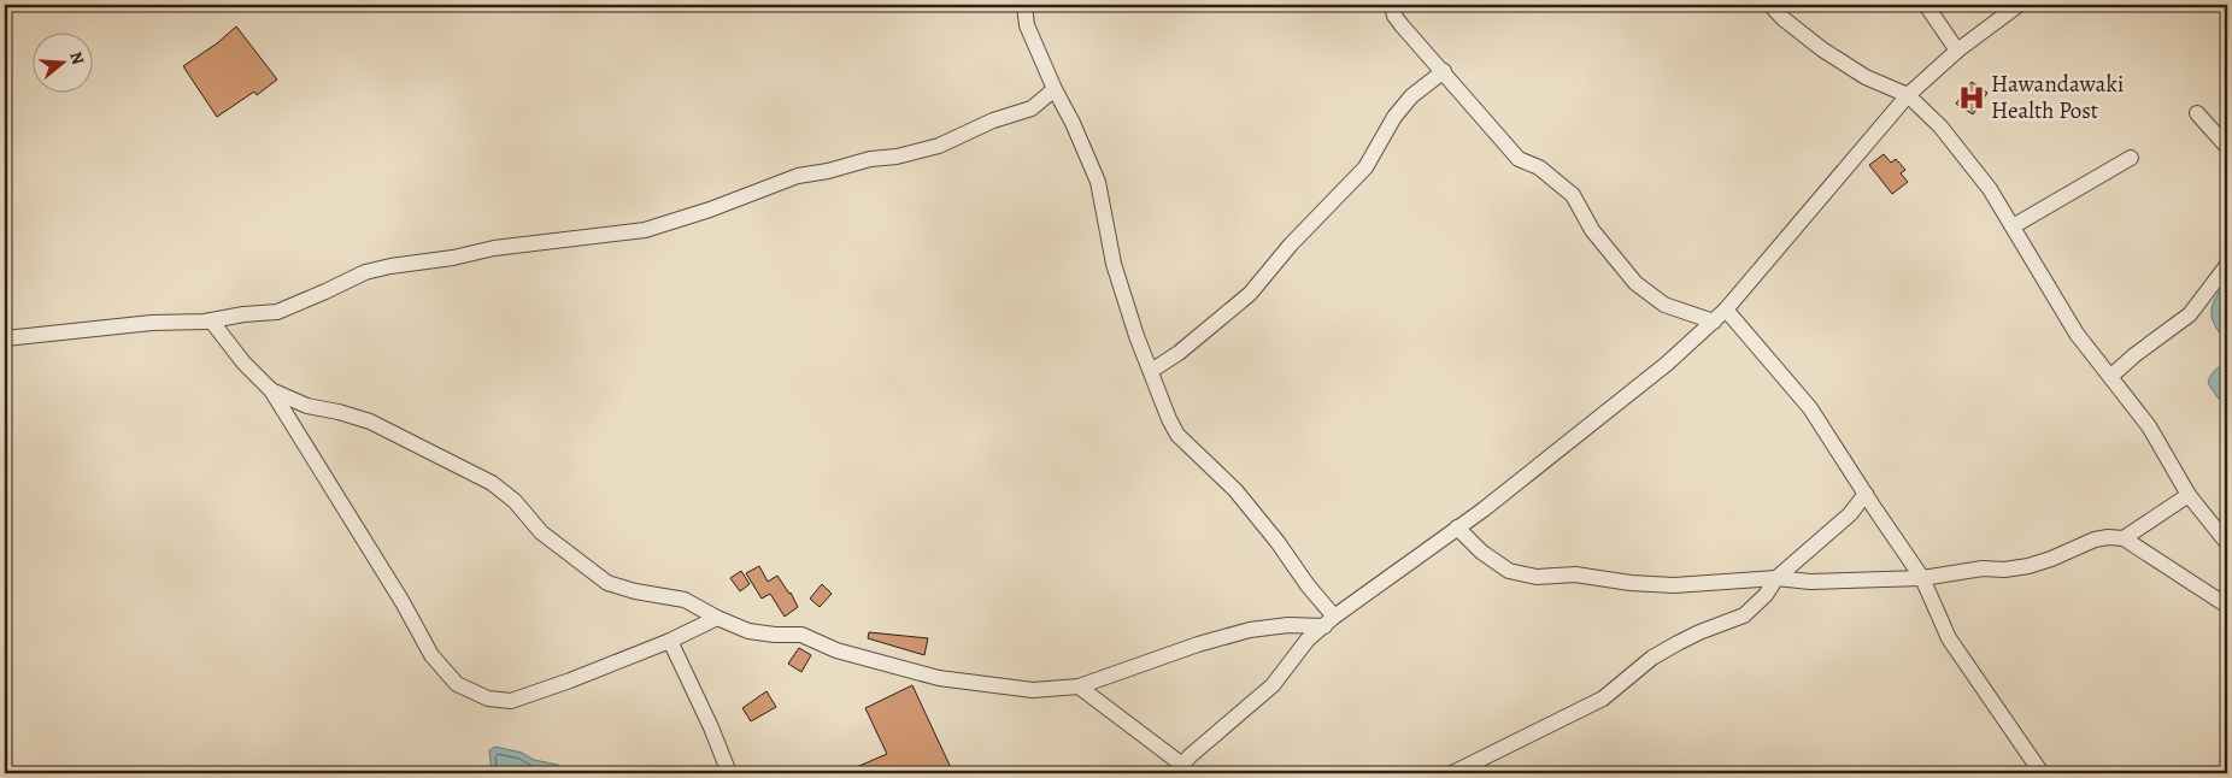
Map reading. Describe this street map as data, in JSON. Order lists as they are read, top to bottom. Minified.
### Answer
{"places":{"hospital":["Hawandawaki Health Post"]},"north":"right"}
